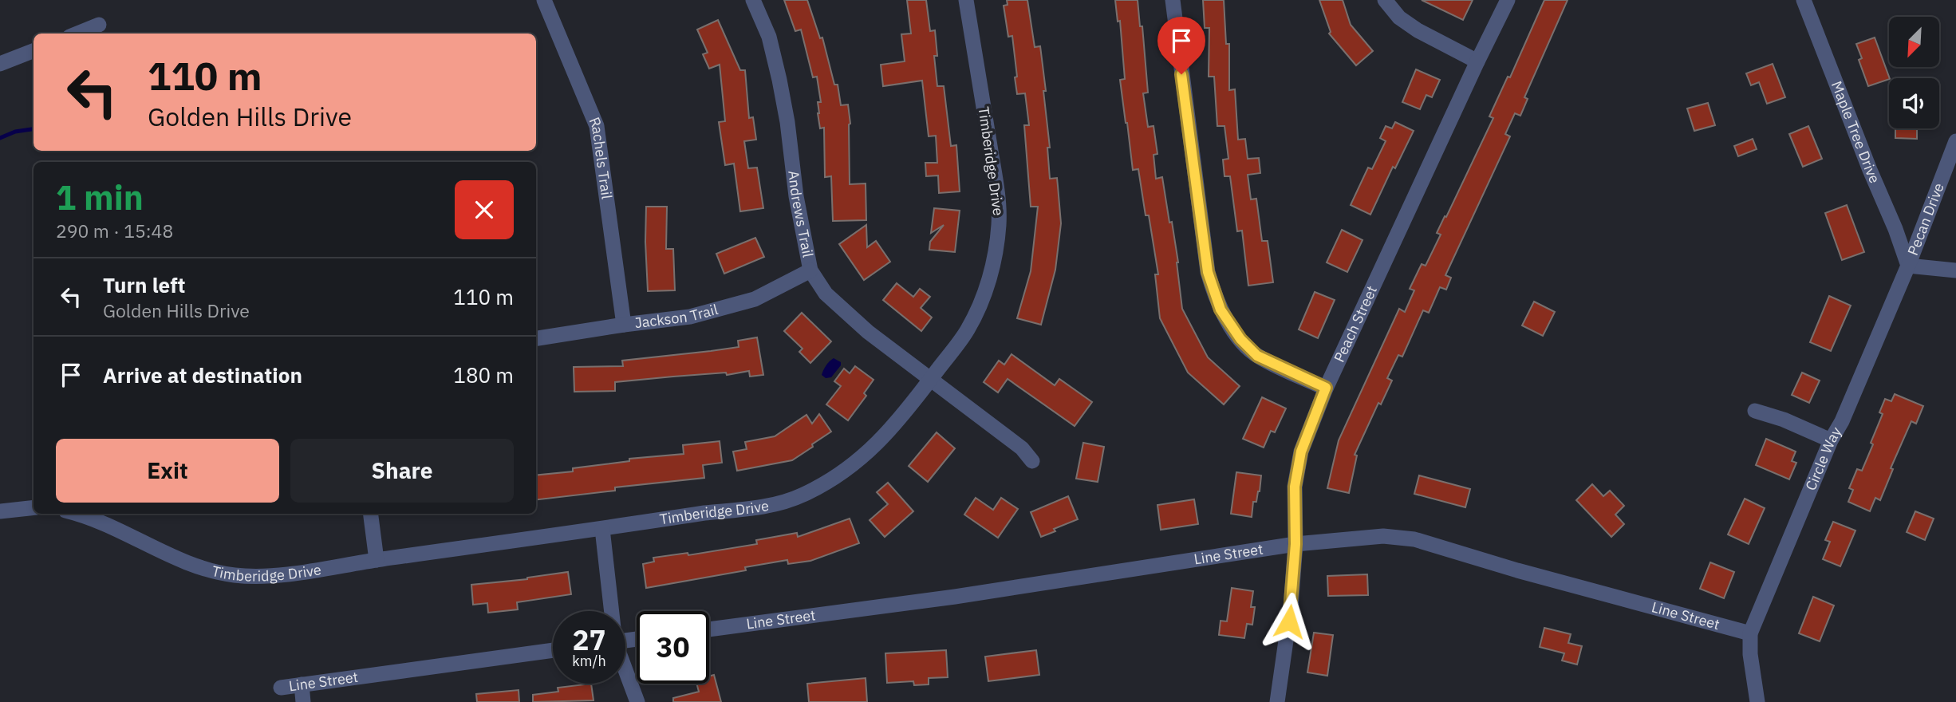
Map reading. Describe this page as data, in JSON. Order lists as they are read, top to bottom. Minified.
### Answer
{"streets":{"street":["Maple Tree Drive","Rachels Trail","Timberidge Drive","Andrews Trail","Pecan Drive","Jackson Trail","Peach Street","Circle Way","Line Street"]},"crossings":[["Maple Tree Drive","Pecan Drive"],["Maple Tree Drive","Circle Way"],["Rachels Trail","Jackson Trail"],["Timberidge Drive","Andrews Trail"],["Andrews Trail","Jackson Trail"],["Pecan Drive","Circle Way"],["Peach Street","Line Street"],["Circle Way","Line Street"]],"north":"bottom left","page":{"turn":["110 m","Golden Hills Drive"],"heading":["1 min","290 m · 15:48"],"list":[{"name":"Turn left","note":"Golden Hills Drive","value":"110 m"},{"name":"Arrive at destination","value":"180 m"}],"buttons":["Exit","Share"],"speed":"27 km/h","limit":"30"}}
